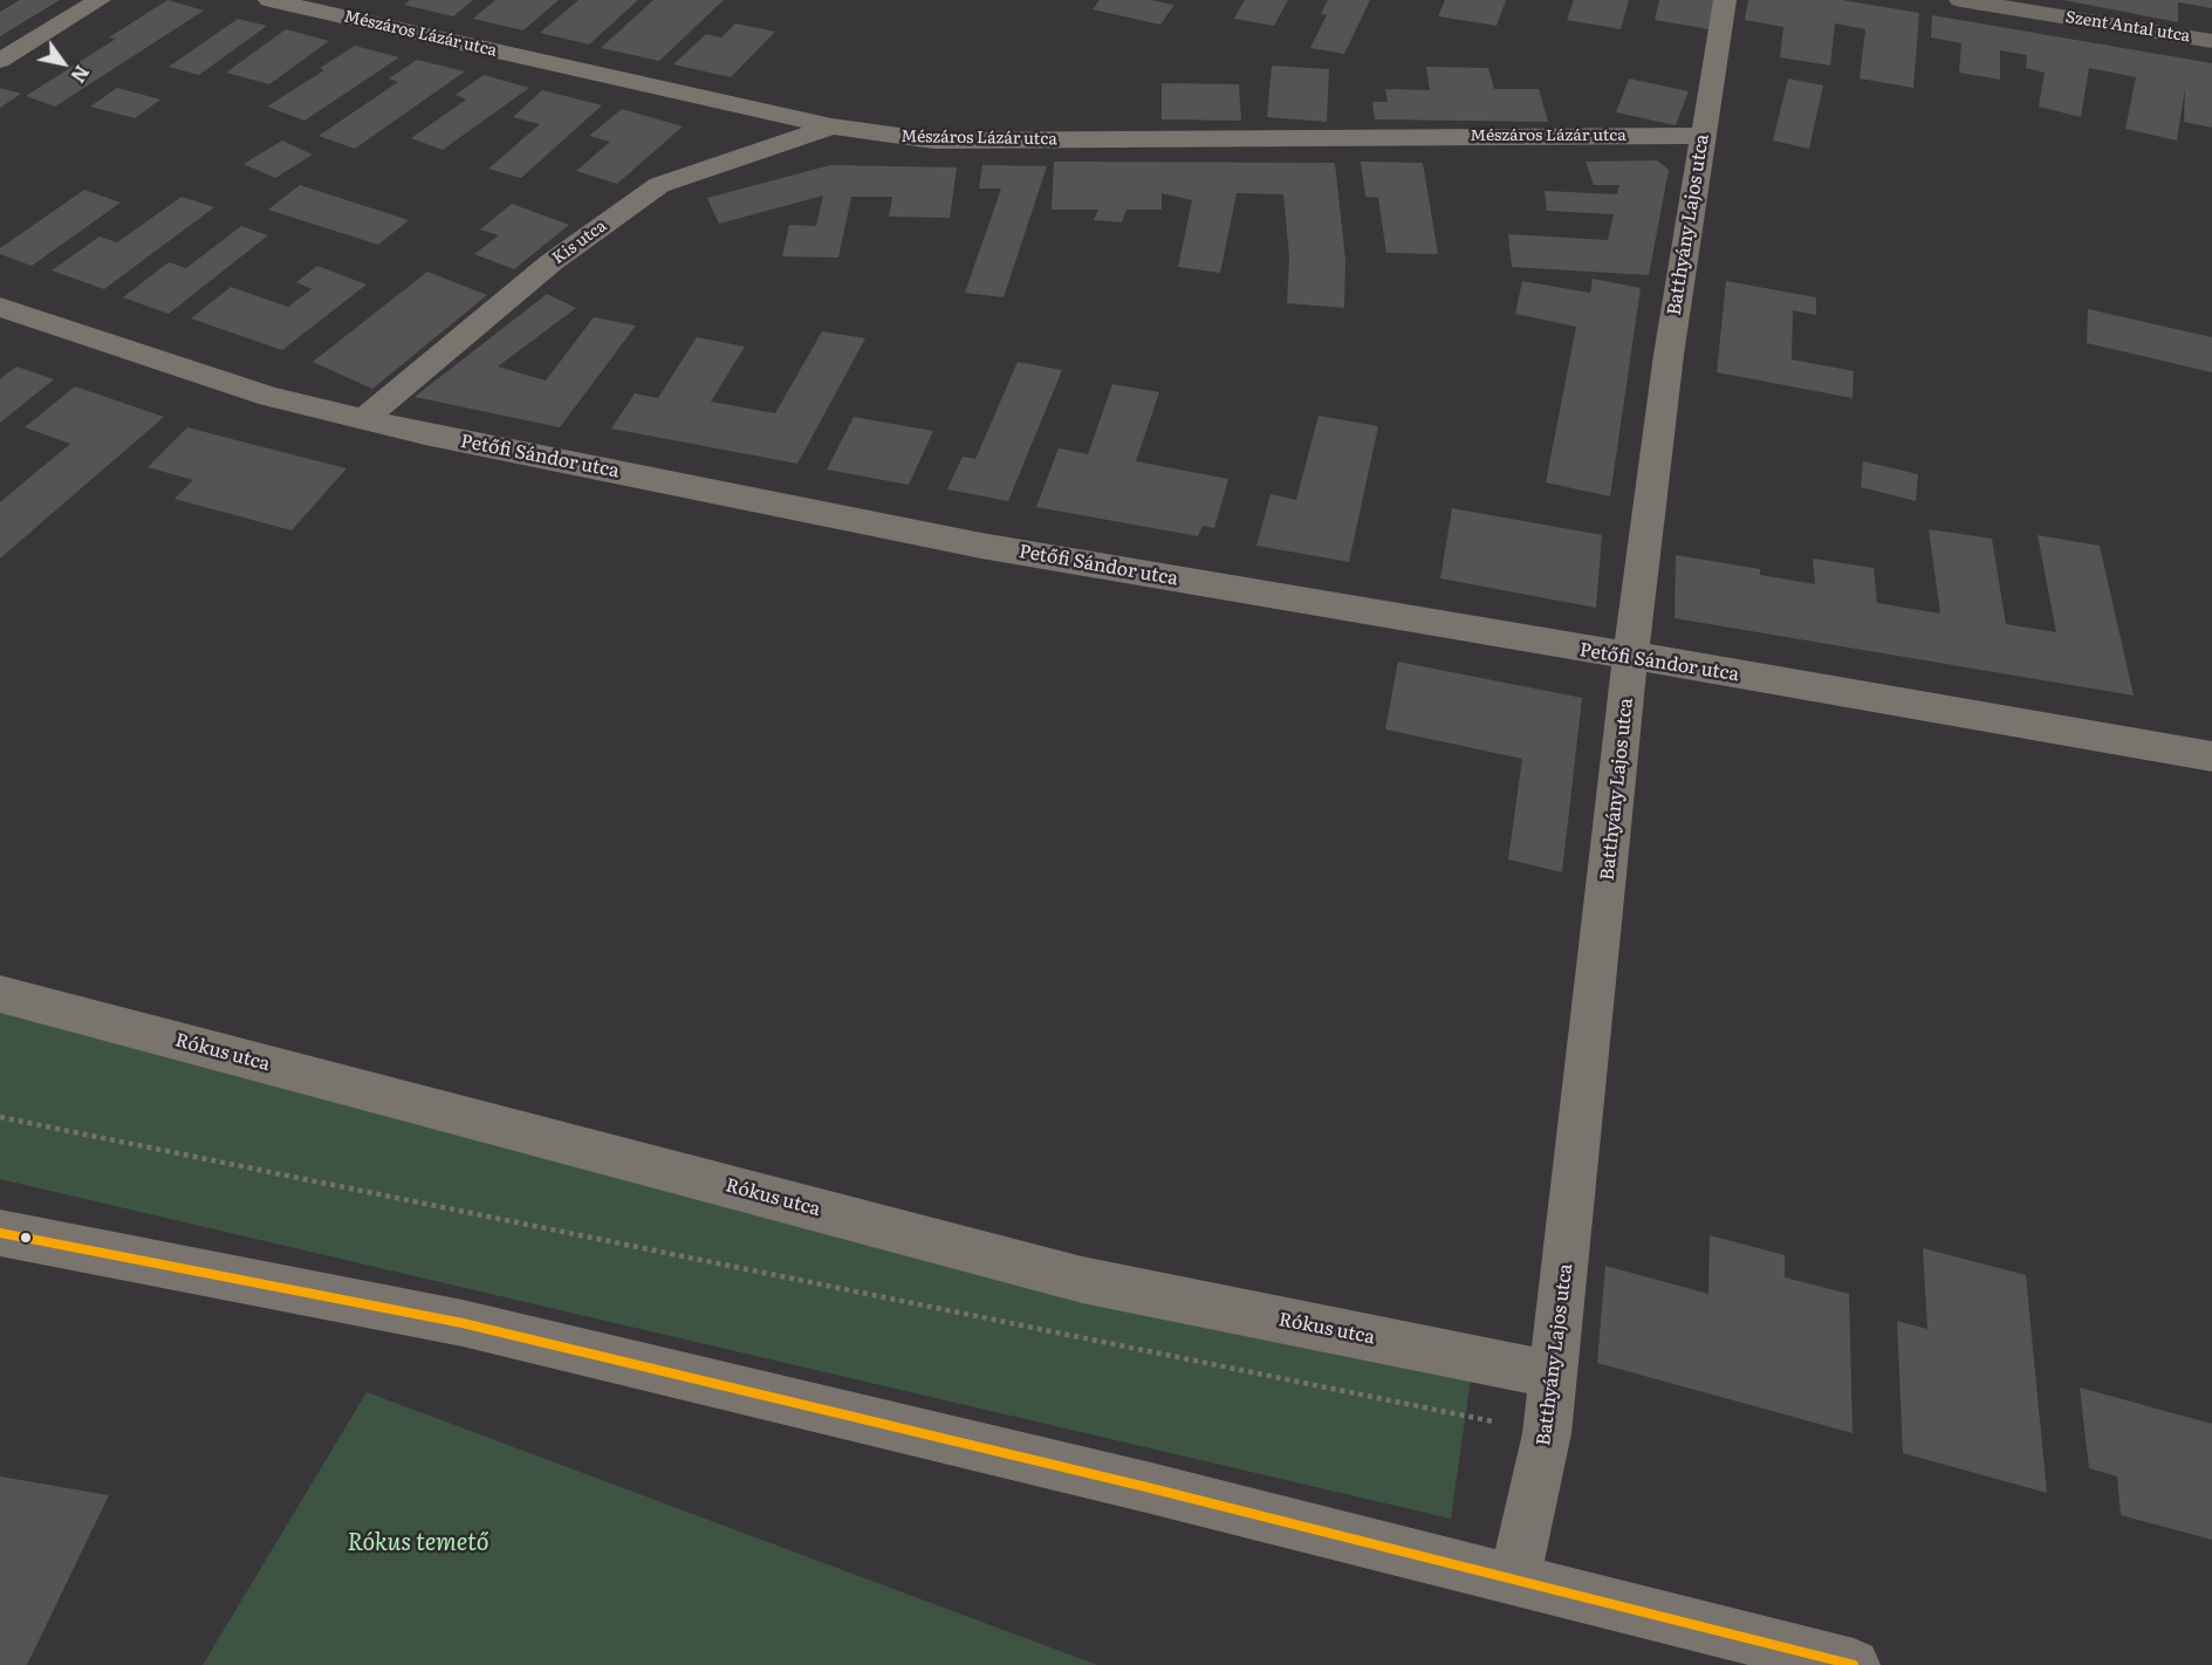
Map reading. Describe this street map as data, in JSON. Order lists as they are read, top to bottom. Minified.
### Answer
{"streets":{"main road":["Szent Antal utca"],"street":["Mészáros Lázár utca","Batthyány Lajos utca","Kis utca","Petőfi Sándor utca","Rókus utca"]},"crossings":[["Mészáros Lázár utca","Batthyány Lajos utca"],["Mészáros Lázár utca","Kis utca"],["Batthyány Lajos utca","Petőfi Sándor utca"],["Batthyány Lajos utca","Rókus utca"],["Kis utca","Petőfi Sándor utca"]],"parks":["Rókus temető"],"north":"bottom right"}
